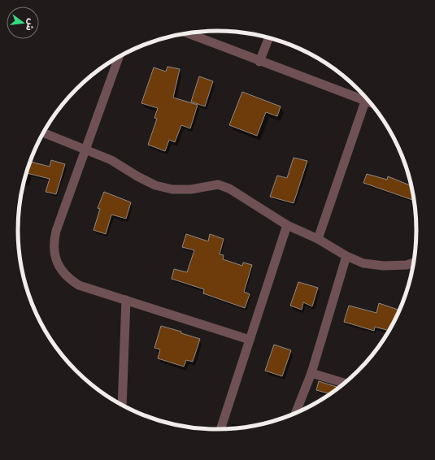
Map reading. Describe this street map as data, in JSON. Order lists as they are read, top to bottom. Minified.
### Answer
{"north":"right"}
